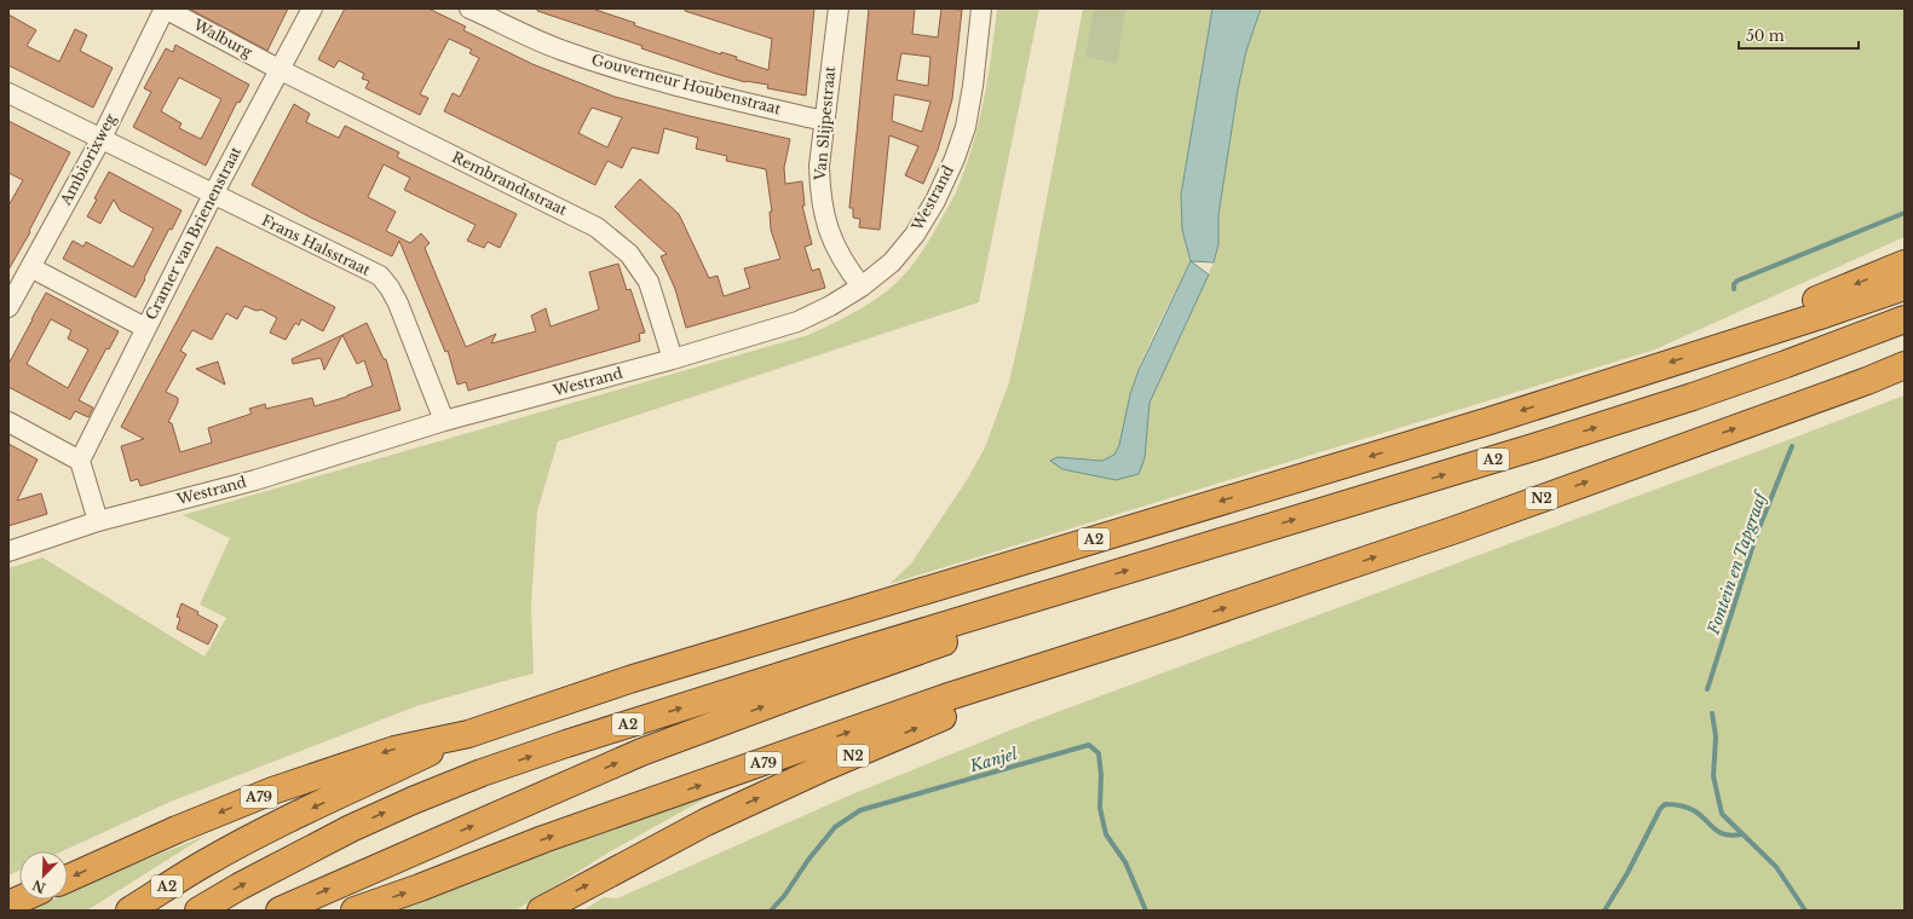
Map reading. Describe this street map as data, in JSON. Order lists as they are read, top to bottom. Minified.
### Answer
{"streets":{"highway":["A2","N2","A79"],"street":["Walburg","Gouverneur Houbenstraat","Van Slijpestraat","Ambiorixweg","Rembrandtstraat","Westrand","Cramer van Brienenstraat","Frans Halsstraat"]},"crossings":[["Walburg","Ambiorixweg"],["Walburg","Rembrandtstraat"],["Walburg","Cramer van Brienenstraat"],["Gouverneur Houbenstraat","Van Slijpestraat"],["Van Slijpestraat","Westrand"],["Rembrandtstraat","Westrand"],["Rembrandtstraat","Cramer van Brienenstraat"],["Westrand","Frans Halsstraat"],["Cramer van Brienenstraat","Frans Halsstraat"],["A2","A79"],["N2","A79"]],"water":["Fontein en Tapgraaf","Kanjel"],"scale_bar":"50 m","north":"bottom left"}
